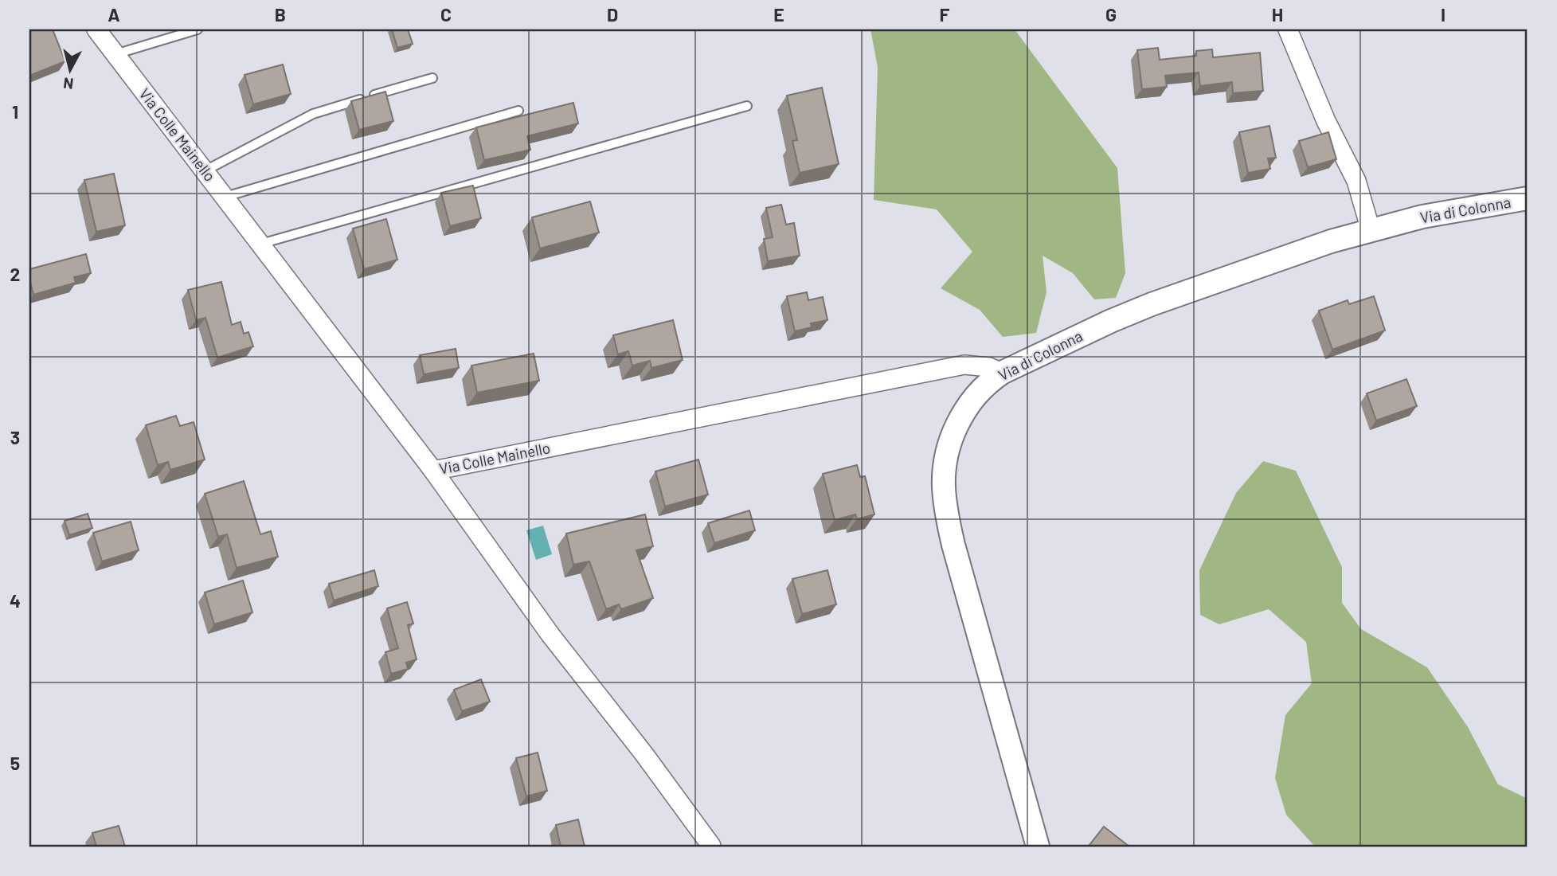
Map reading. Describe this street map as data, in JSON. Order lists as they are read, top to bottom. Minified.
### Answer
{"streets":{"street":["Via Colle Mainello","Via di Colonna"]},"crossings":[["Via Colle Mainello","Via di Colonna"]],"north":"bottom","grid":{"columns":["A","B","C","D","E","F","G","H","I"],"rows":["1","2","3","4","5"]}}
